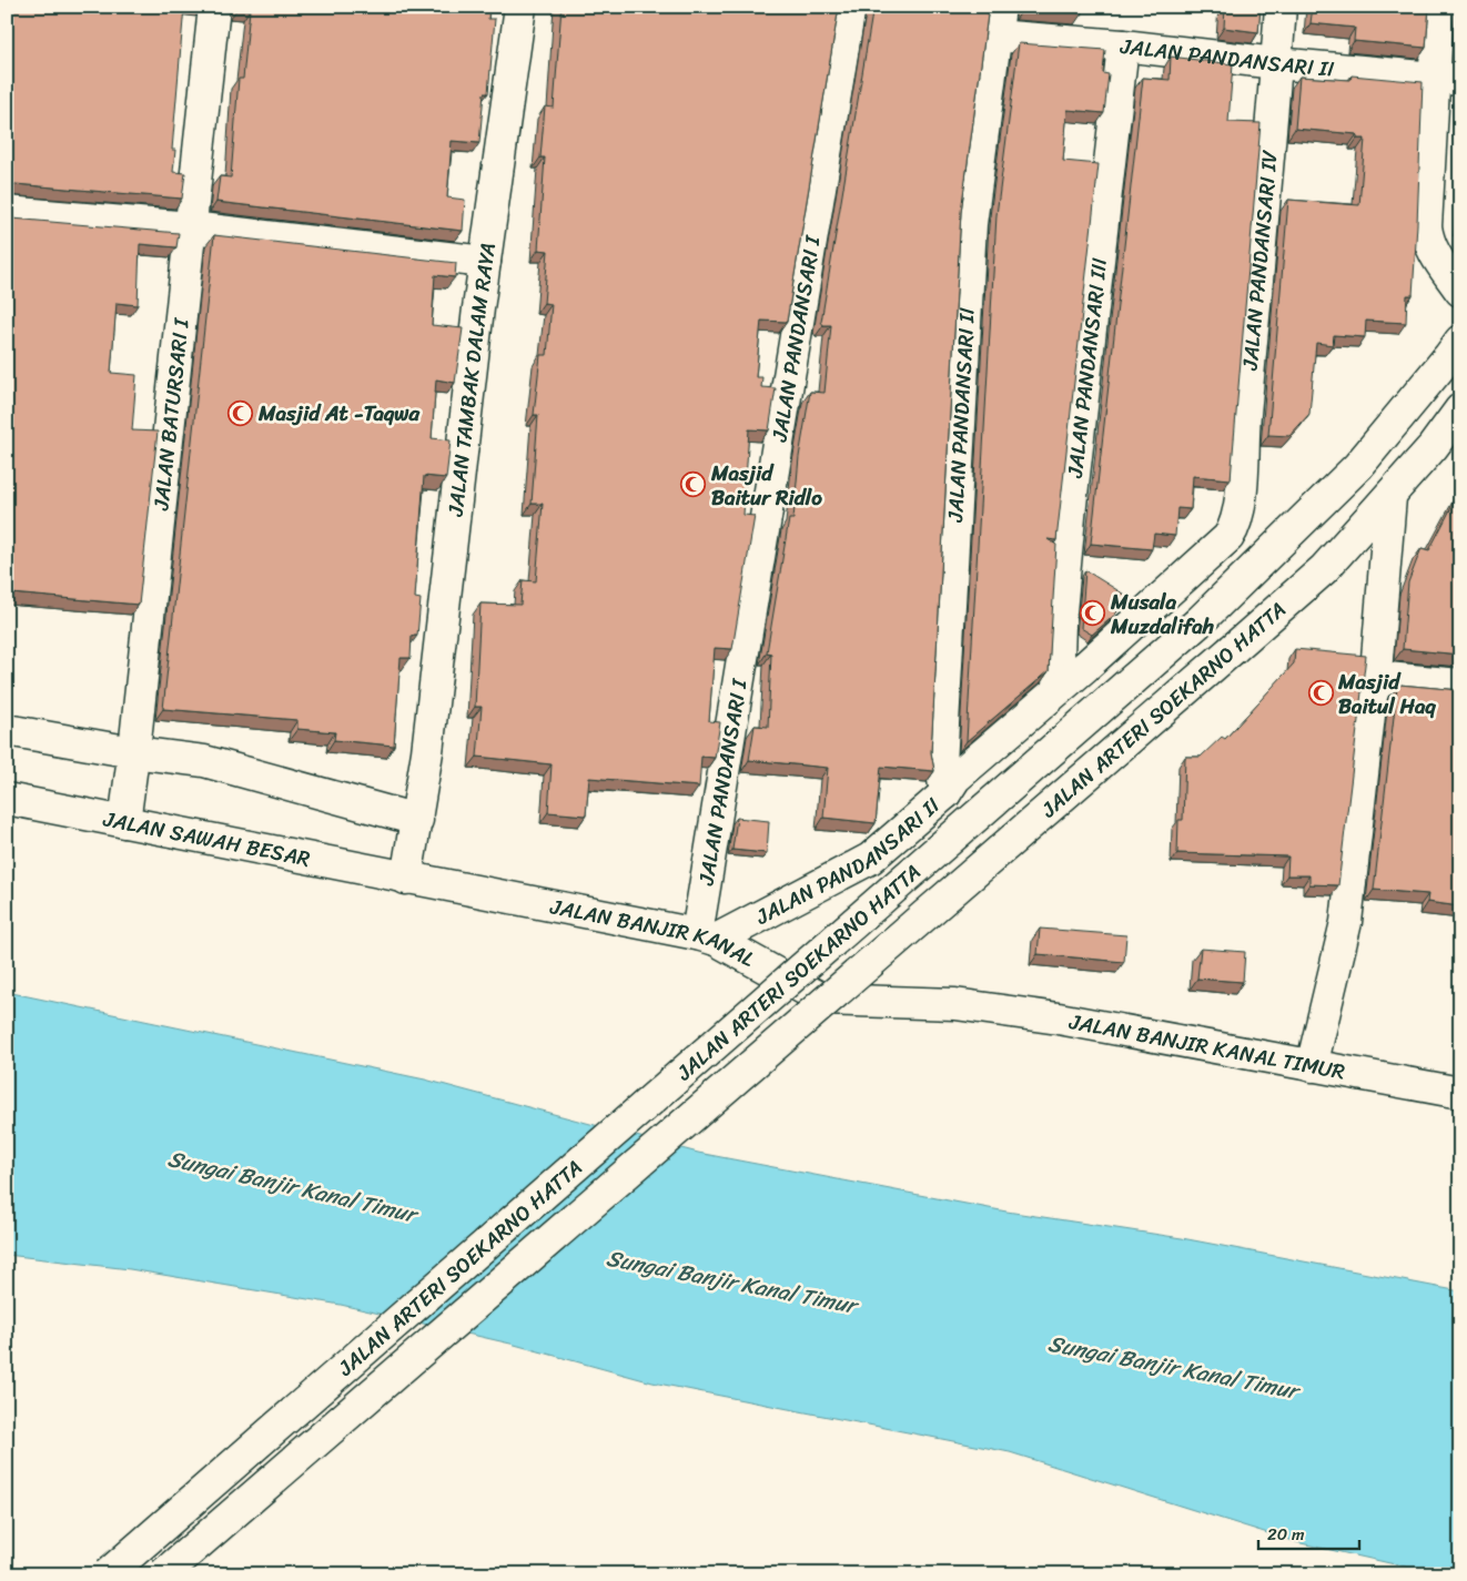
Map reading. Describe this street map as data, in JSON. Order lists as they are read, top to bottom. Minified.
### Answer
{"streets":{"street":["JALAN PANDANSARI II","JALAN PANDANSARI IV","JALAN PANDANSARI I","JALAN PANDANSARI III","JALAN TAMBAK DALAM RAYA","JALAN BATURSARI I","JALAN ARTERI SOEKARNO HATTA","JALAN SAWAH BESAR","JALAN BANJIR KANAL","JALAN BANJIR KANAL TIMUR"]},"crossings":[["JALAN PANDANSARI II","JALAN PANDANSARI IV"],["JALAN PANDANSARI II","JALAN PANDANSARI I"],["JALAN PANDANSARI II","JALAN PANDANSARI III"],["JALAN PANDANSARI II","JALAN BANJIR KANAL"],["JALAN PANDANSARI I","JALAN BANJIR KANAL"],["JALAN TAMBAK DALAM RAYA","JALAN SAWAH BESAR"],["JALAN TAMBAK DALAM RAYA","JALAN BANJIR KANAL"],["JALAN BATURSARI I","JALAN SAWAH BESAR"],["JALAN SAWAH BESAR","JALAN BANJIR KANAL"],["JALAN BANJIR KANAL","JALAN BANJIR KANAL TIMUR"]],"water":["Sungai Banjir Kanal Timur"],"places":{"mosque":["Masjid At -Taqwa","Masjid Baitur Ridlo","Musala Muzdalifah","Masjid Baitul Haq"]},"scale_bar":"20 m"}
